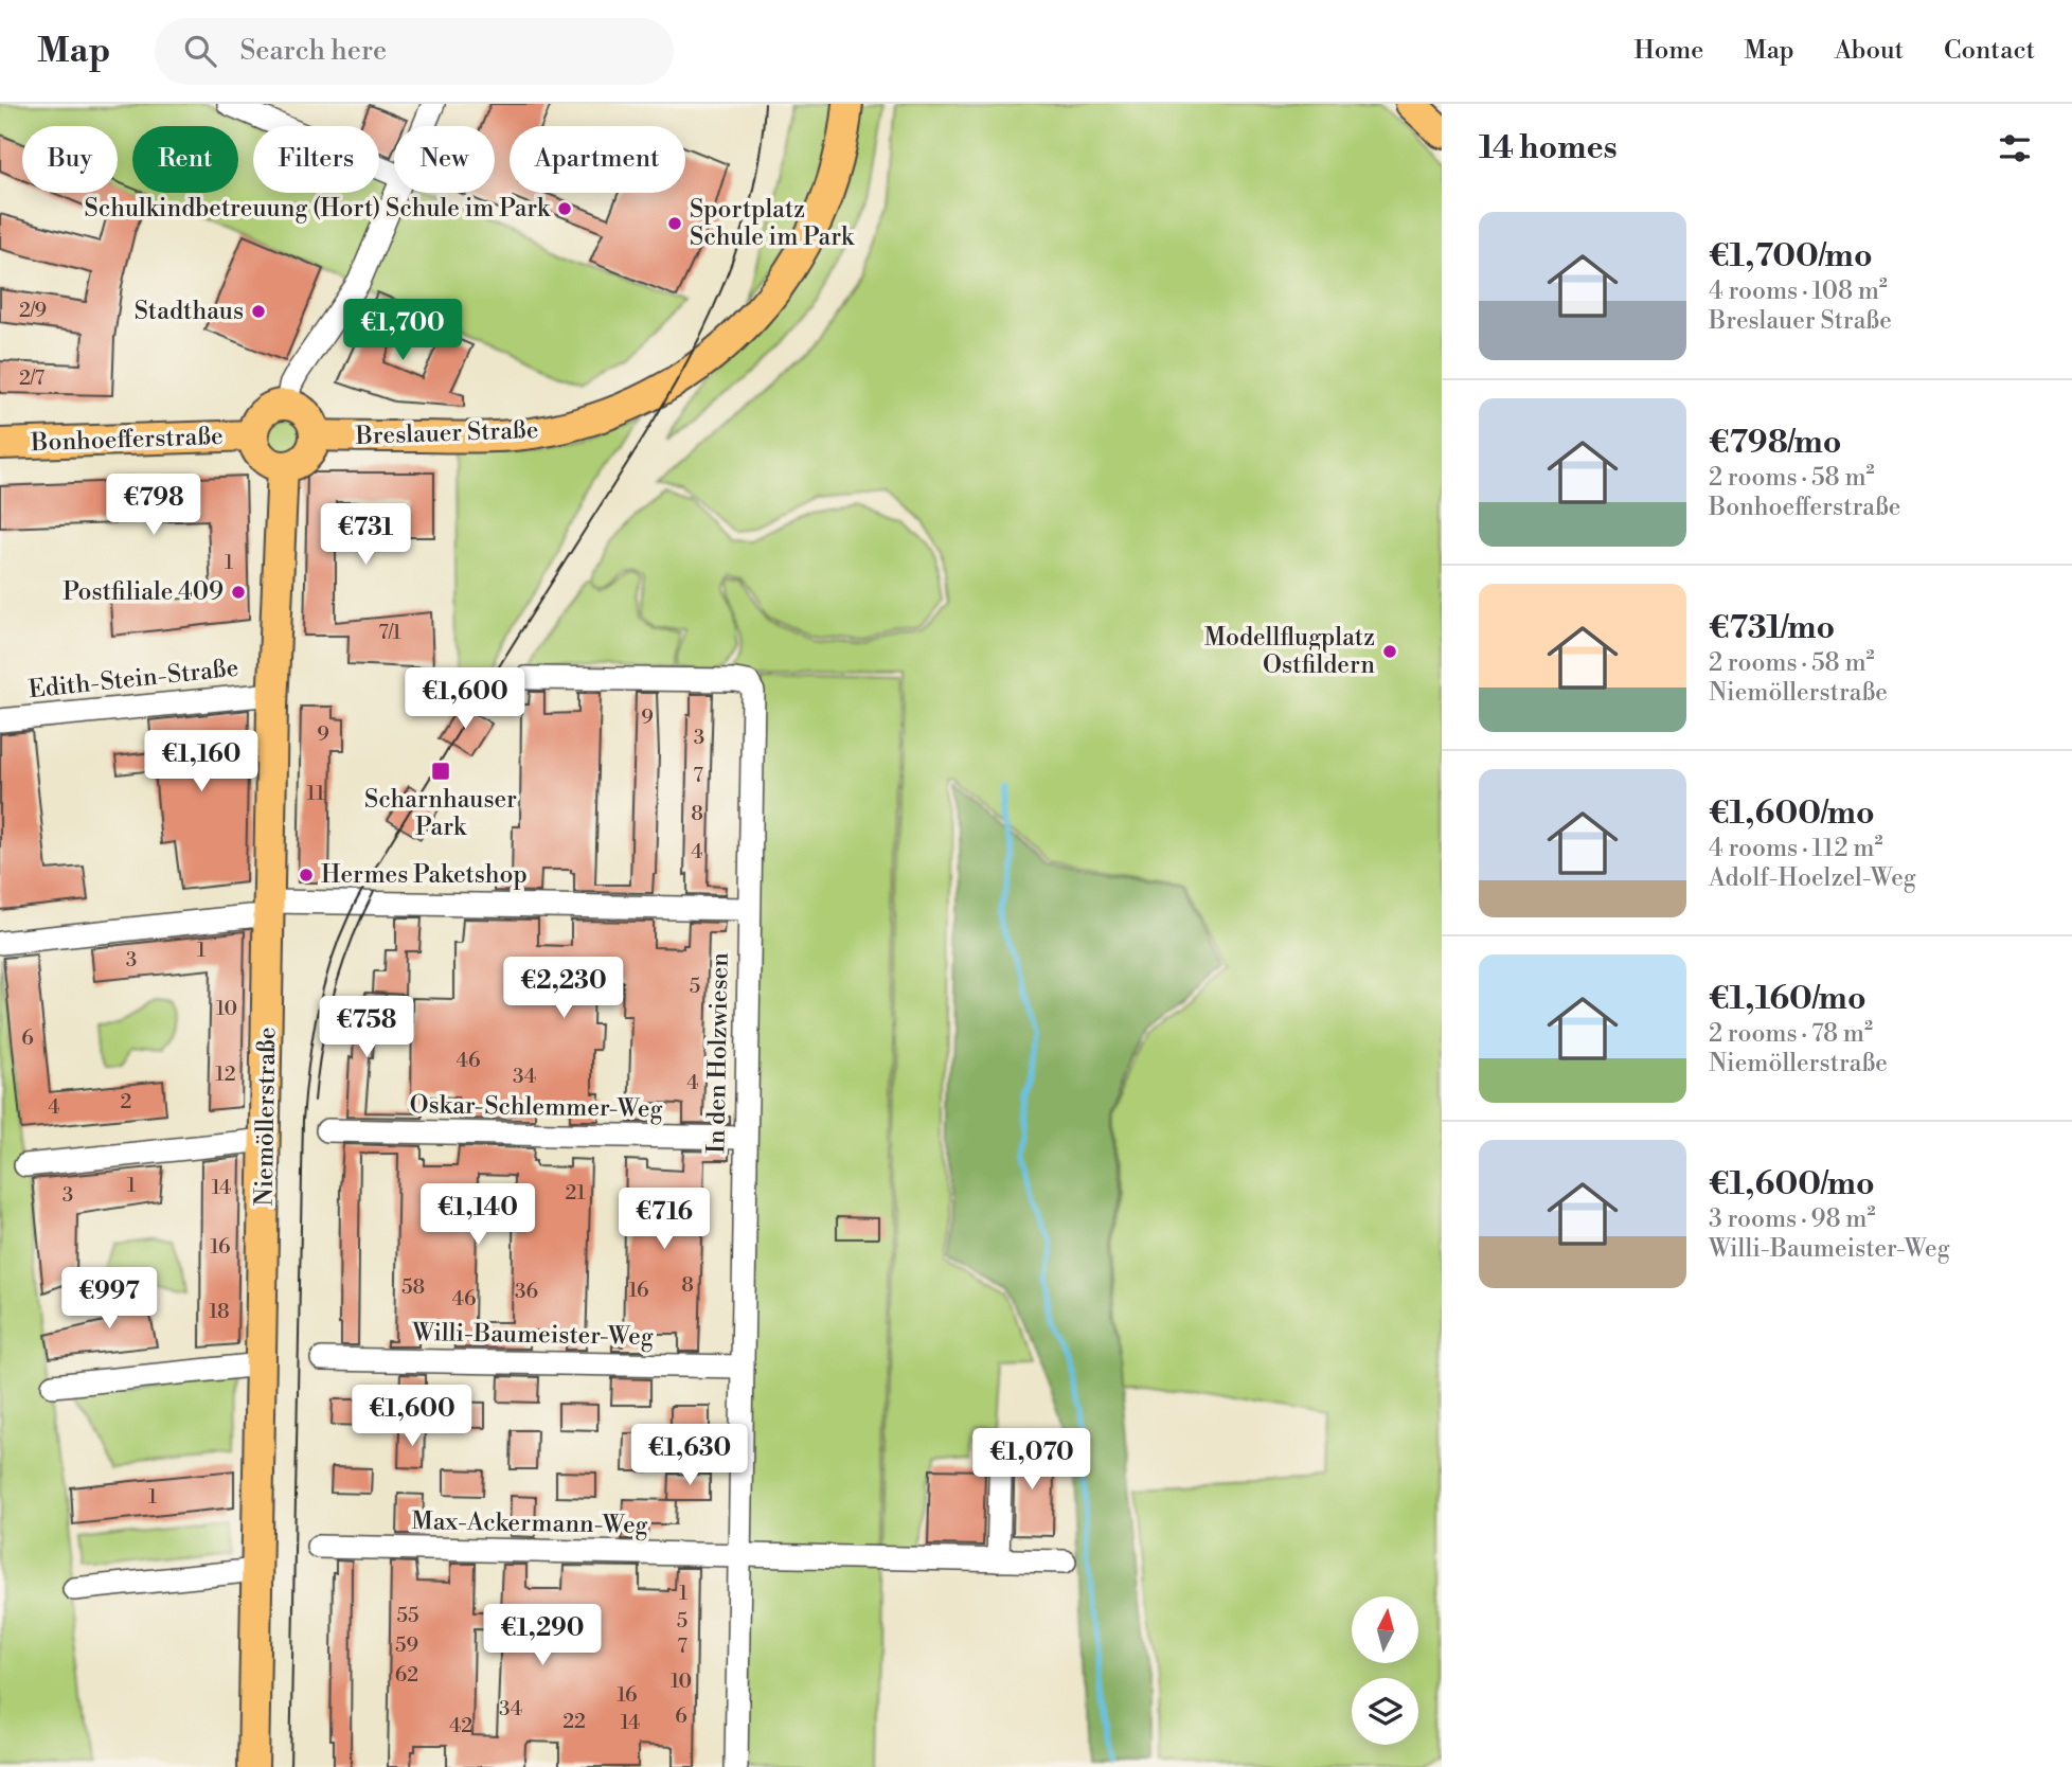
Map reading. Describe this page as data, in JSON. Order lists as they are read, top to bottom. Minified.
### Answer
{"streets":{"main road":["Breslauer Straße","Bonhoefferstraße","Niemöllerstraße"],"street":["Edith-Stein-Straße","In den Holzwiesen","Oskar-Schlemmer-Weg","Willi-Baumeister-Weg","Max-Ackermann-Weg"]},"crossings":[["Breslauer Straße","Bonhoefferstraße"],["Breslauer Straße","Niemöllerstraße"],["Bonhoefferstraße","Niemöllerstraße"],["Edith-Stein-Straße","Niemöllerstraße"],["In den Holzwiesen","Oskar-Schlemmer-Weg"],["In den Holzwiesen","Willi-Baumeister-Weg"],["In den Holzwiesen","Max-Ackermann-Weg"]],"places":{"other":["Schulkindbetreuung (Hort) Schule im Park","Sportplatz Schule im Park","Stadthaus","Postfiliale 409","Modellflugplatz Ostfildern","Hermes Paketshop"],"transit":["Scharnhauser Park"]},"house_numbers":["2/9","2/7","1","7/1","9","9","3","7","11","8","4","1","3","5","10","6","46","12","34","4","2","4","1","14","21","3","16","8","58","16","36","46","18","1","1","55","5","59","7","62","10","16","34","6","22","14","42"],"north":"top","page":{"header":"Map","search":"Search here","nav":["Home","Map","About","Contact"],"heading":"14 homes","chip":["Buy","Rent","Filters","New","Apartment"],"list":[{"name":"€1,700/mo","note":"4 rooms · 108 m² · Breslauer Straße"},{"name":"€798/mo","note":"2 rooms · 58 m² · Bonhoefferstraße"},{"name":"€731/mo","note":"2 rooms · 58 m² · Niemöllerstraße"},{"name":"€1,600/mo","note":"4 rooms · 112 m² · Adolf-Hoelzel-Weg"},{"name":"€1,160/mo","note":"2 rooms · 78 m² · Niemöllerstraße"},{"name":"€1,600/mo","note":"3 rooms · 98 m² · Willi-Baumeister-Weg"}],"price":["€1,700","€798","€731","€1,600","€1,160","€2,230","€758","€1,140","€716","€997","€1,600","€1,630","€1,070","€1,290"]}}
